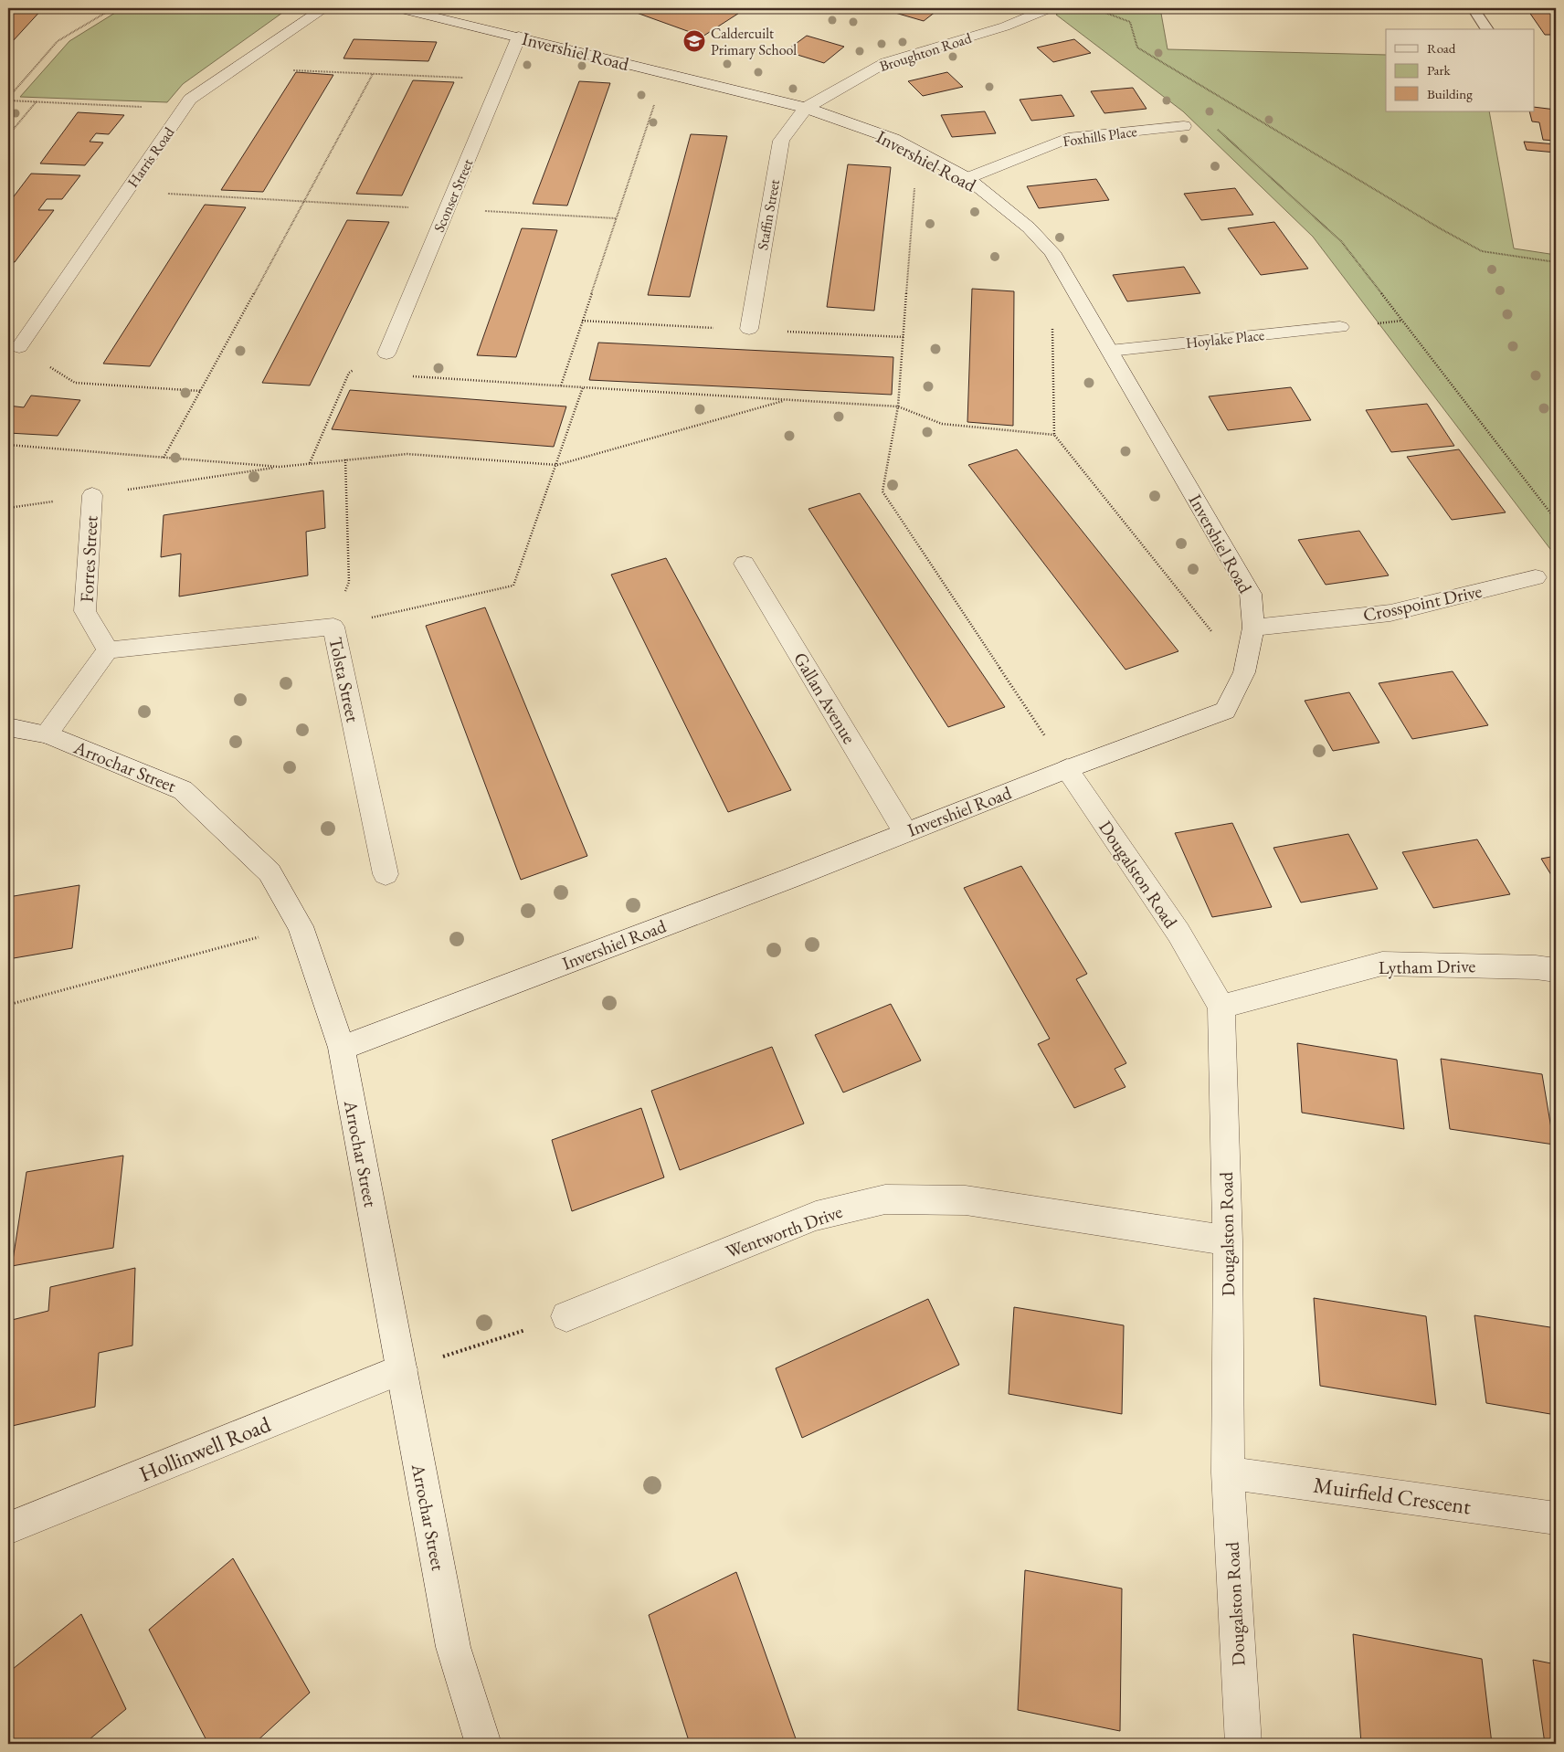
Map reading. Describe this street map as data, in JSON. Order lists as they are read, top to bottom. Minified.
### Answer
{"streets":{"street":["Invershiel Road","Broughton Road","Foxhills Place","Harris Road","Sconser Street","Staffin Street","Hoylake Place","Forres Street","Crosspoint Drive","Tolsta Street","Gallan Avenue","Arrochar Street","Dougalston Road","Lytham Drive","Wentworth Drive","Hollinwell Road","Muirfield Crescent"]},"crossings":[["Invershiel Road","Broughton Road"],["Invershiel Road","Foxhills Place"],["Invershiel Road","Sconser Street"],["Invershiel Road","Staffin Street"],["Invershiel Road","Hoylake Place"],["Invershiel Road","Crosspoint Drive"],["Invershiel Road","Gallan Avenue"],["Invershiel Road","Arrochar Street"],["Invershiel Road","Dougalston Road"],["Broughton Road","Staffin Street"],["Forres Street","Tolsta Street"],["Arrochar Street","Hollinwell Road"],["Dougalston Road","Lytham Drive"],["Dougalston Road","Wentworth Drive"],["Dougalston Road","Muirfield Crescent"]],"places":{"school or university":["Caldercuilt Primary School"]},"legend":["Road","Park","Building"]}
